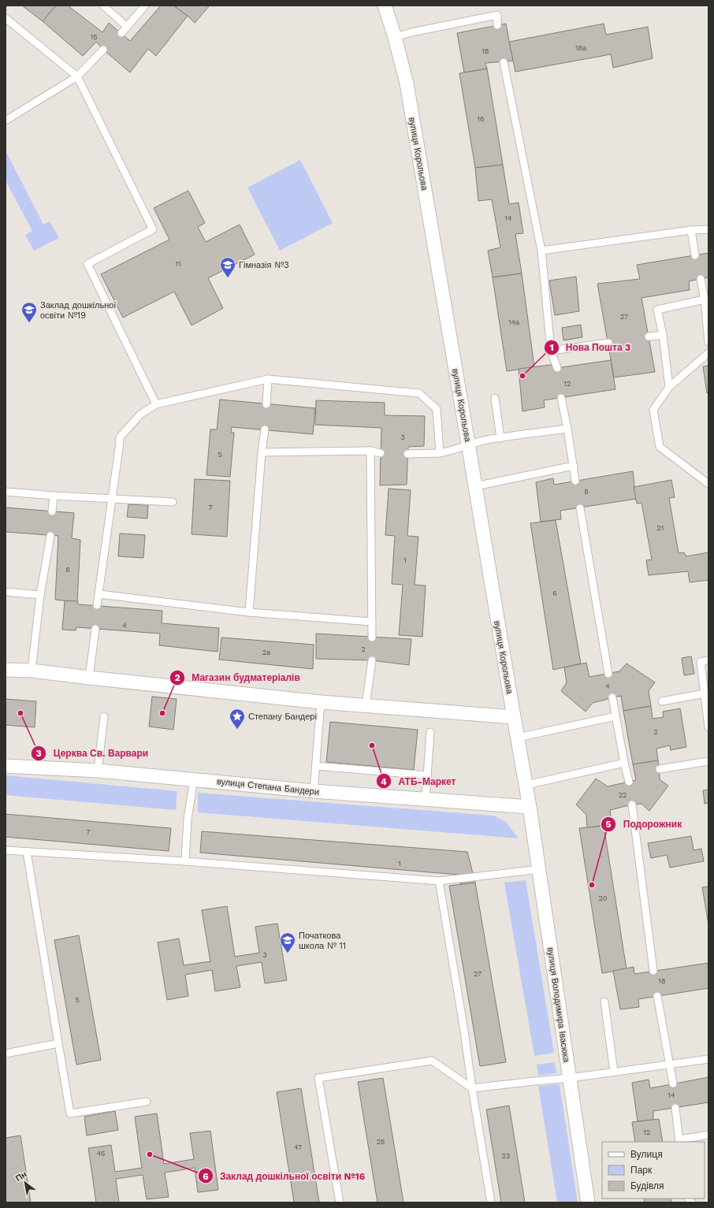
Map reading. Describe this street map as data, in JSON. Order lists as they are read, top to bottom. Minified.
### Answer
{"streets":{"street":["вулиця Корольова","вулиця Степана Бандери","вулиця Володимира Івасюка"]},"crossings":[["вулиця Корольова","вулиця Степана Бандери"],["вулиця Корольова","вулиця Володимира Івасюка"],["вулиця Степана Бандери","вулиця Володимира Івасюка"]],"places":{"school or university":["Гімназія №3","Заклад дошкільної освіти №19","Початкова школа № 11"],"other":["Нова Пошта 3","Церква Св. Варвари","Магазин будматеріалів","АТБ-Маркет","Подорожник","Заклад дошкільної освіти №16"],"place":["Степану Бандері"]},"house_numbers":["15","18а","18","16","14","11","27","14а","12","3","5","8","7","21","1","8","6","4","2","2а","4","2","22","7","1","20","3","27","18","5","14","12","25","47","45","23"],"legend":["Вулиця","Парк","Будівля"],"north":"top left"}
